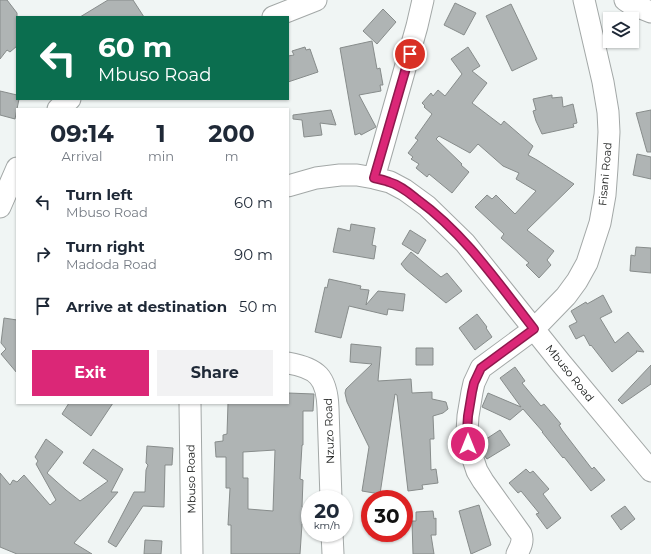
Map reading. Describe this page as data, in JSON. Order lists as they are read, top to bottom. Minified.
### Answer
{"streets":{"street":["Fisani Road","Mbuso Road","Nzuzo Road"]},"crossings":[["Fisani Road","Mbuso Road"]],"page":{"turn":["60 m","Mbuso Road"],"eta":["09:14","Arrival","1","min","200","m"],"list":[{"name":"Turn left","note":"Mbuso Road","value":"60 m"},{"name":"Turn right","note":"Madoda Road","value":"90 m"},{"name":"Arrive at destination","value":"50 m"}],"buttons":["Exit","Share"],"speed":"20 km/h","limit":"30"}}
